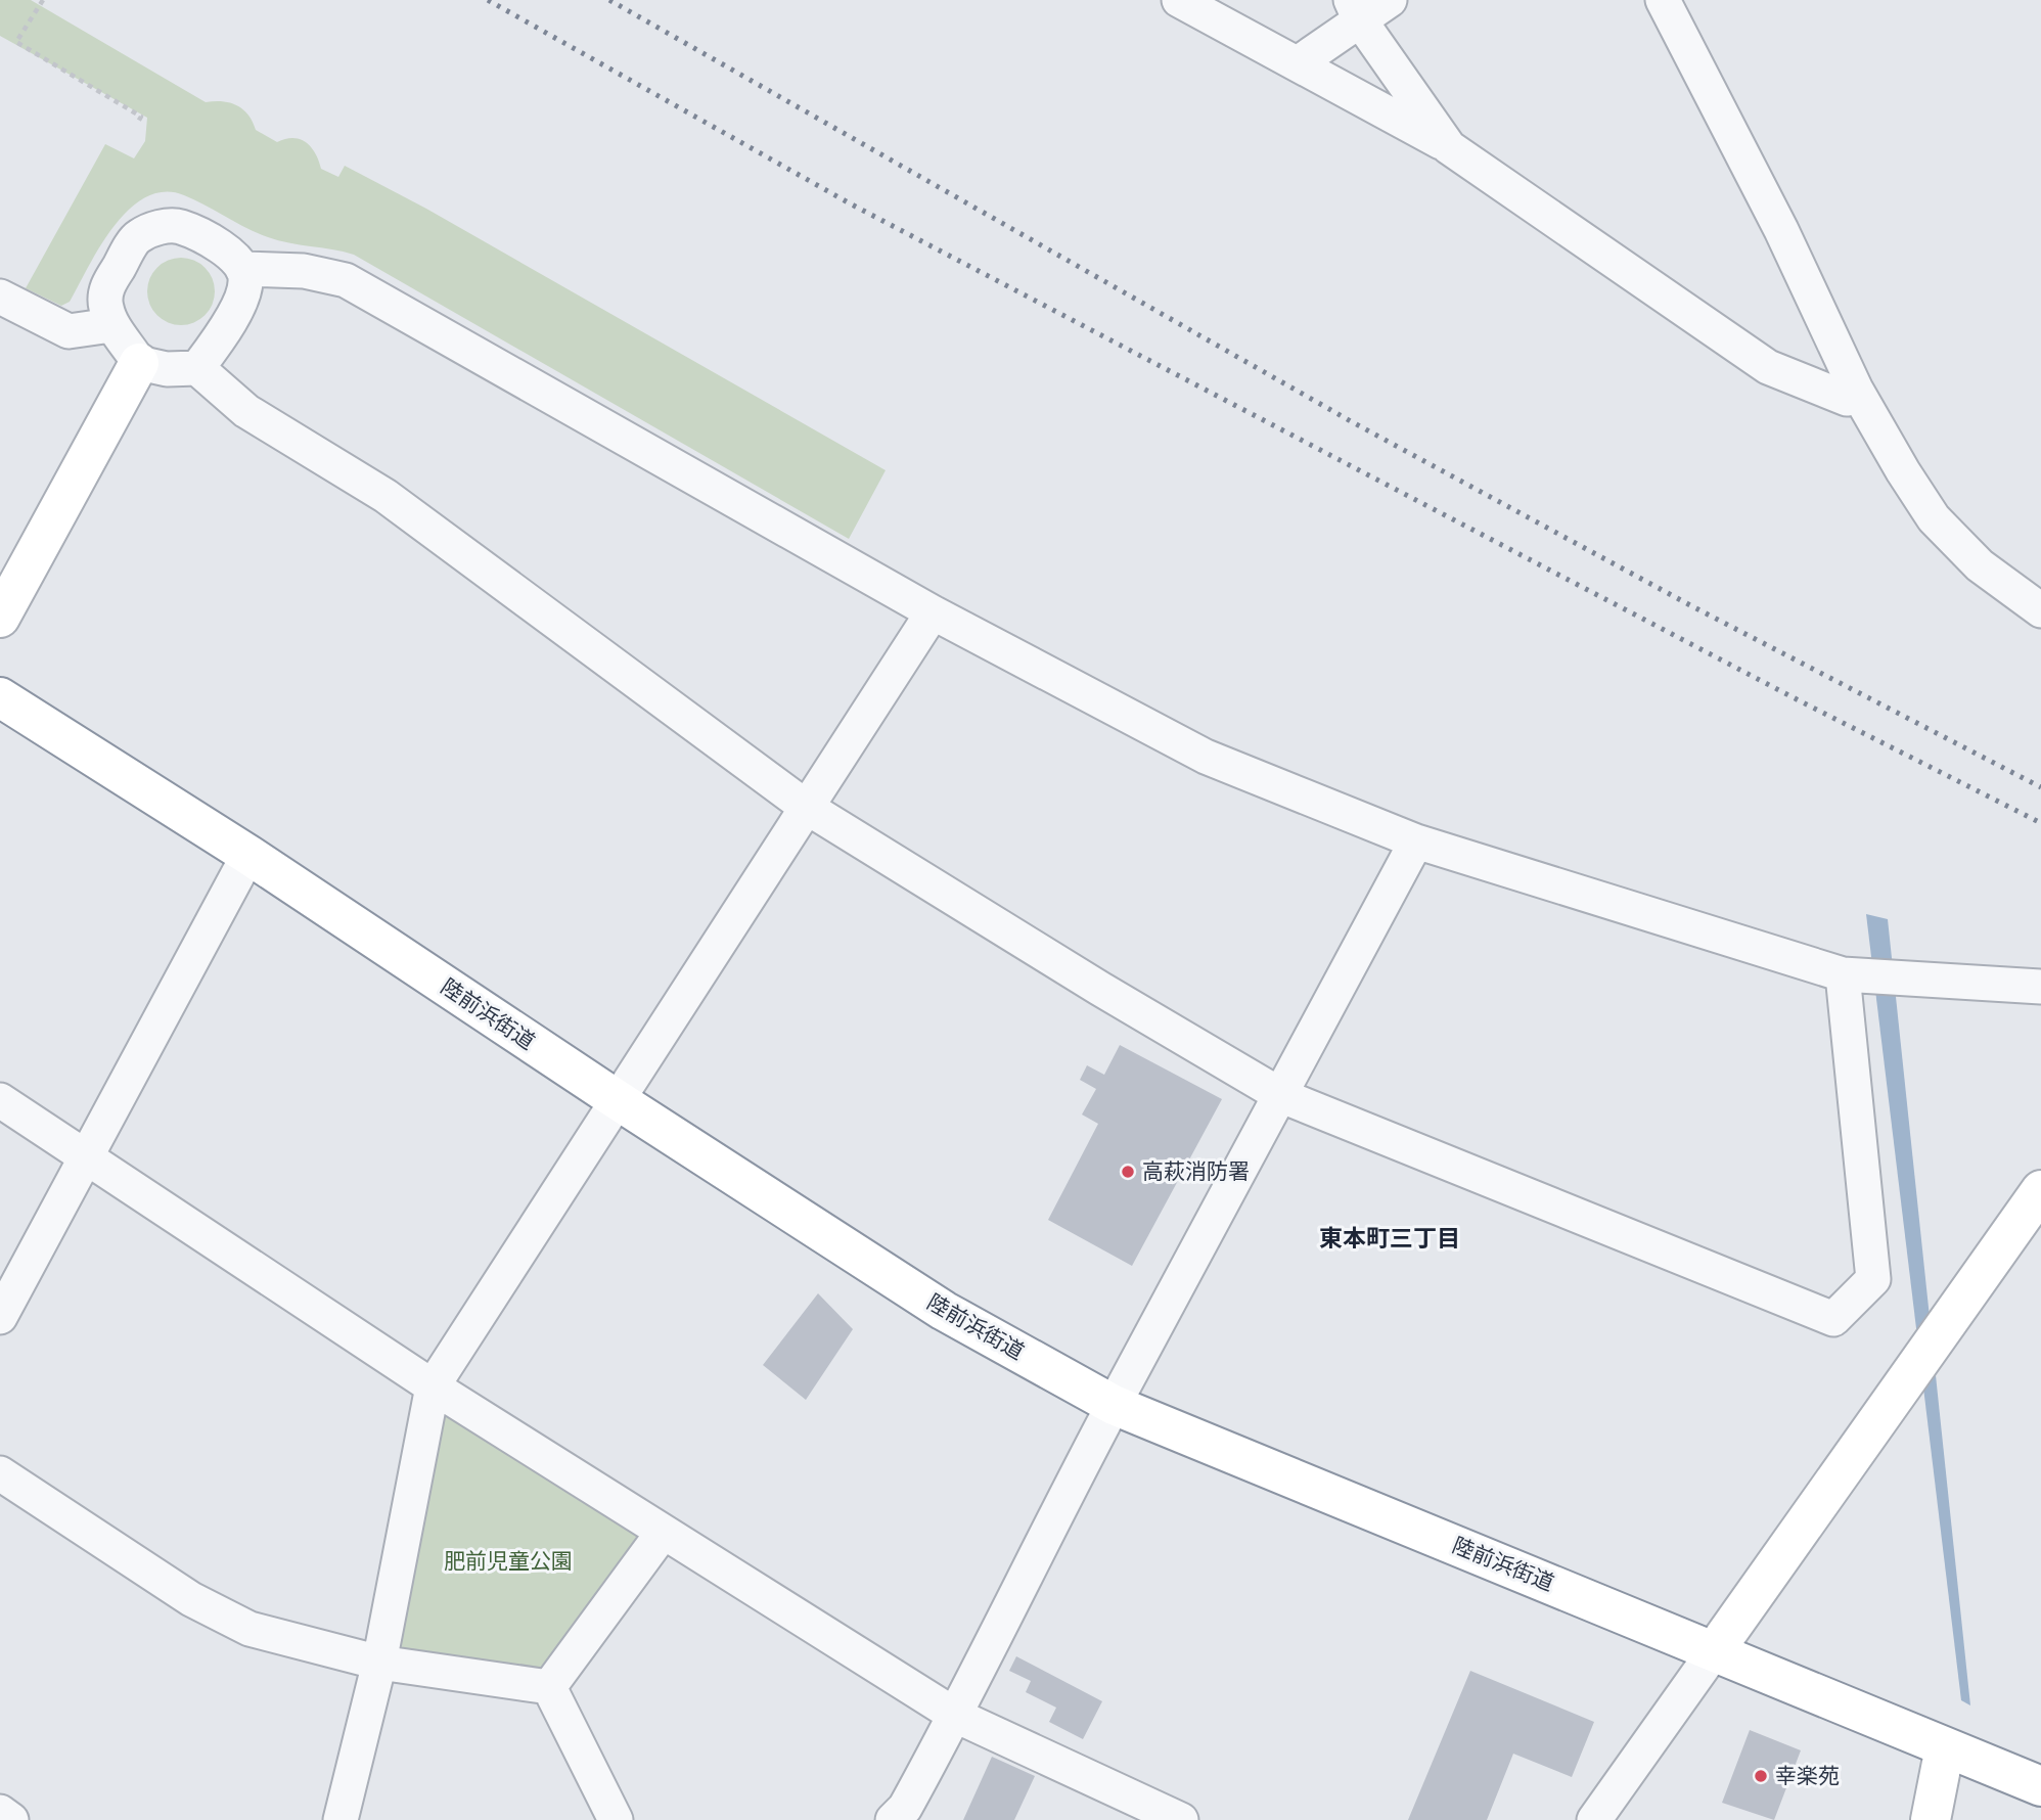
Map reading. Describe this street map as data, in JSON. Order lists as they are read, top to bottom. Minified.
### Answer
{"streets":{"main road":["陸前浜街道"]},"districts":["東本町三丁目"],"parks":["肥前児童公園"],"places":["高萩消防署","幸楽苑"]}
